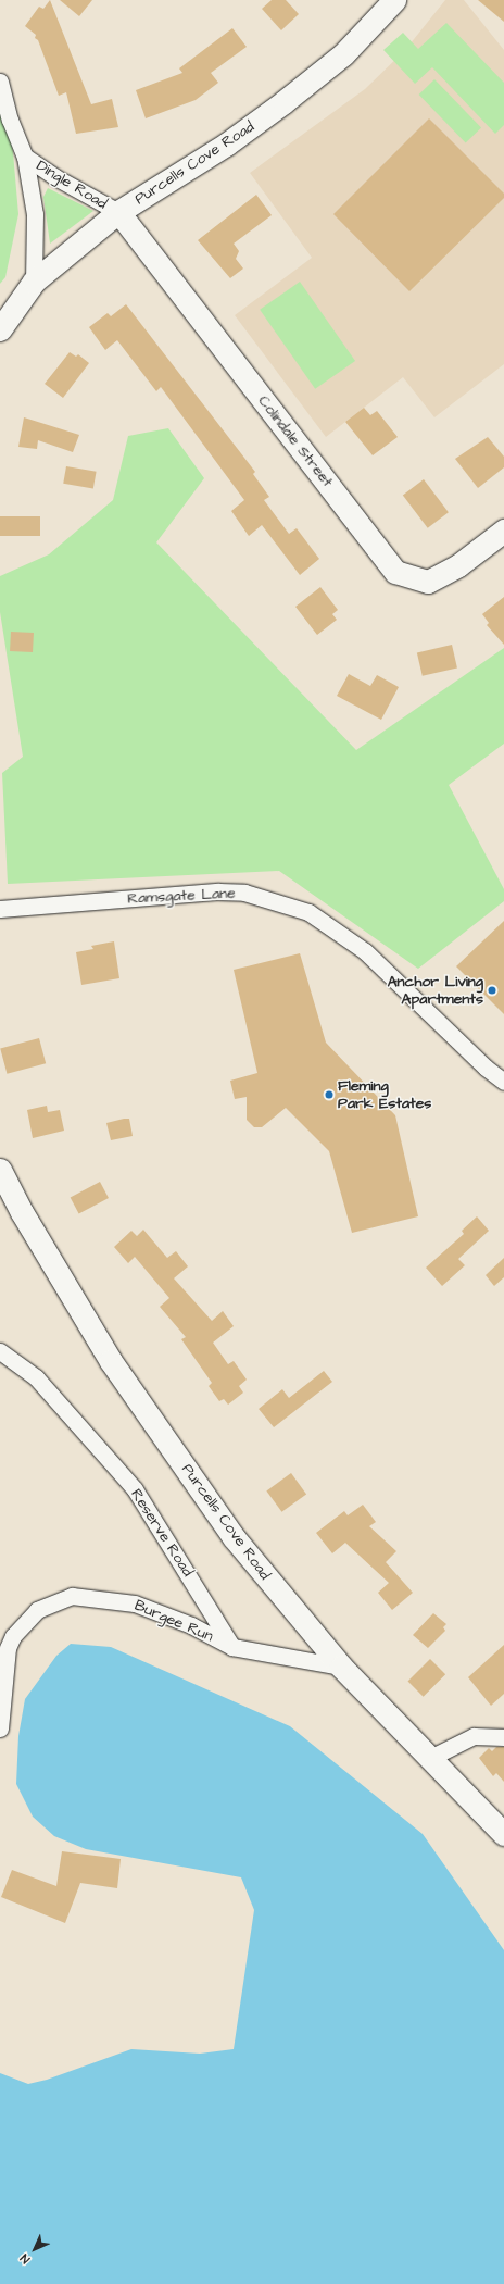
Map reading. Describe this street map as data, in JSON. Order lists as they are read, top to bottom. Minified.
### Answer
{"streets":{"main road":["Purcells Cove Road","Colindale Street"],"street":["Dingle Road","Ramsgate Lane","Reserve Road","Burgee Run"]},"crossings":[["Purcells Cove Road","Dingle Road"],["Purcells Cove Road","Colindale Street"],["Dingle Road","Colindale Street"],["Reserve Road","Burgee Run"]],"places":["Anchor Living Apartments","Fleming Park Estates"],"north":"bottom left"}
